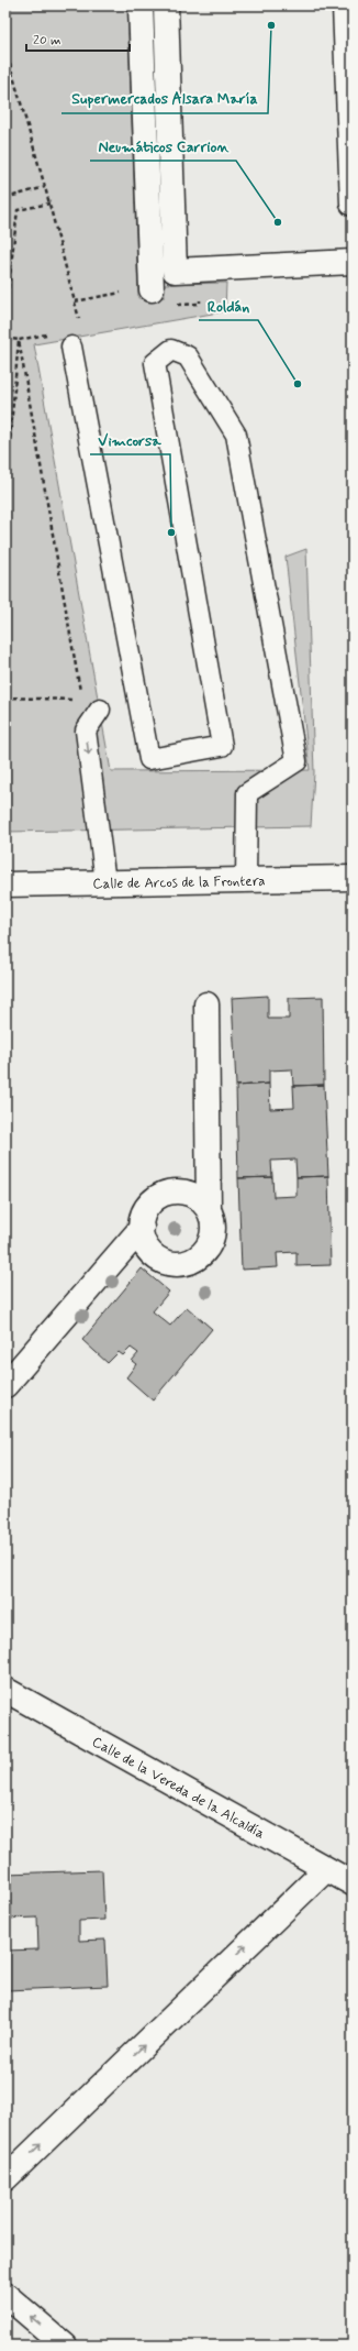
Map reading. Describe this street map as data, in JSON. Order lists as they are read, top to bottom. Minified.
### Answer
{"streets":{"street":["Calle de Arcos de la Frontera","Calle de la Vereda de la Alcaldía"]},"places":["Supermercados Alsara María","Neumáticos Carrion","Roldán","Vimcorsa"],"scale_bar":"20 m"}
